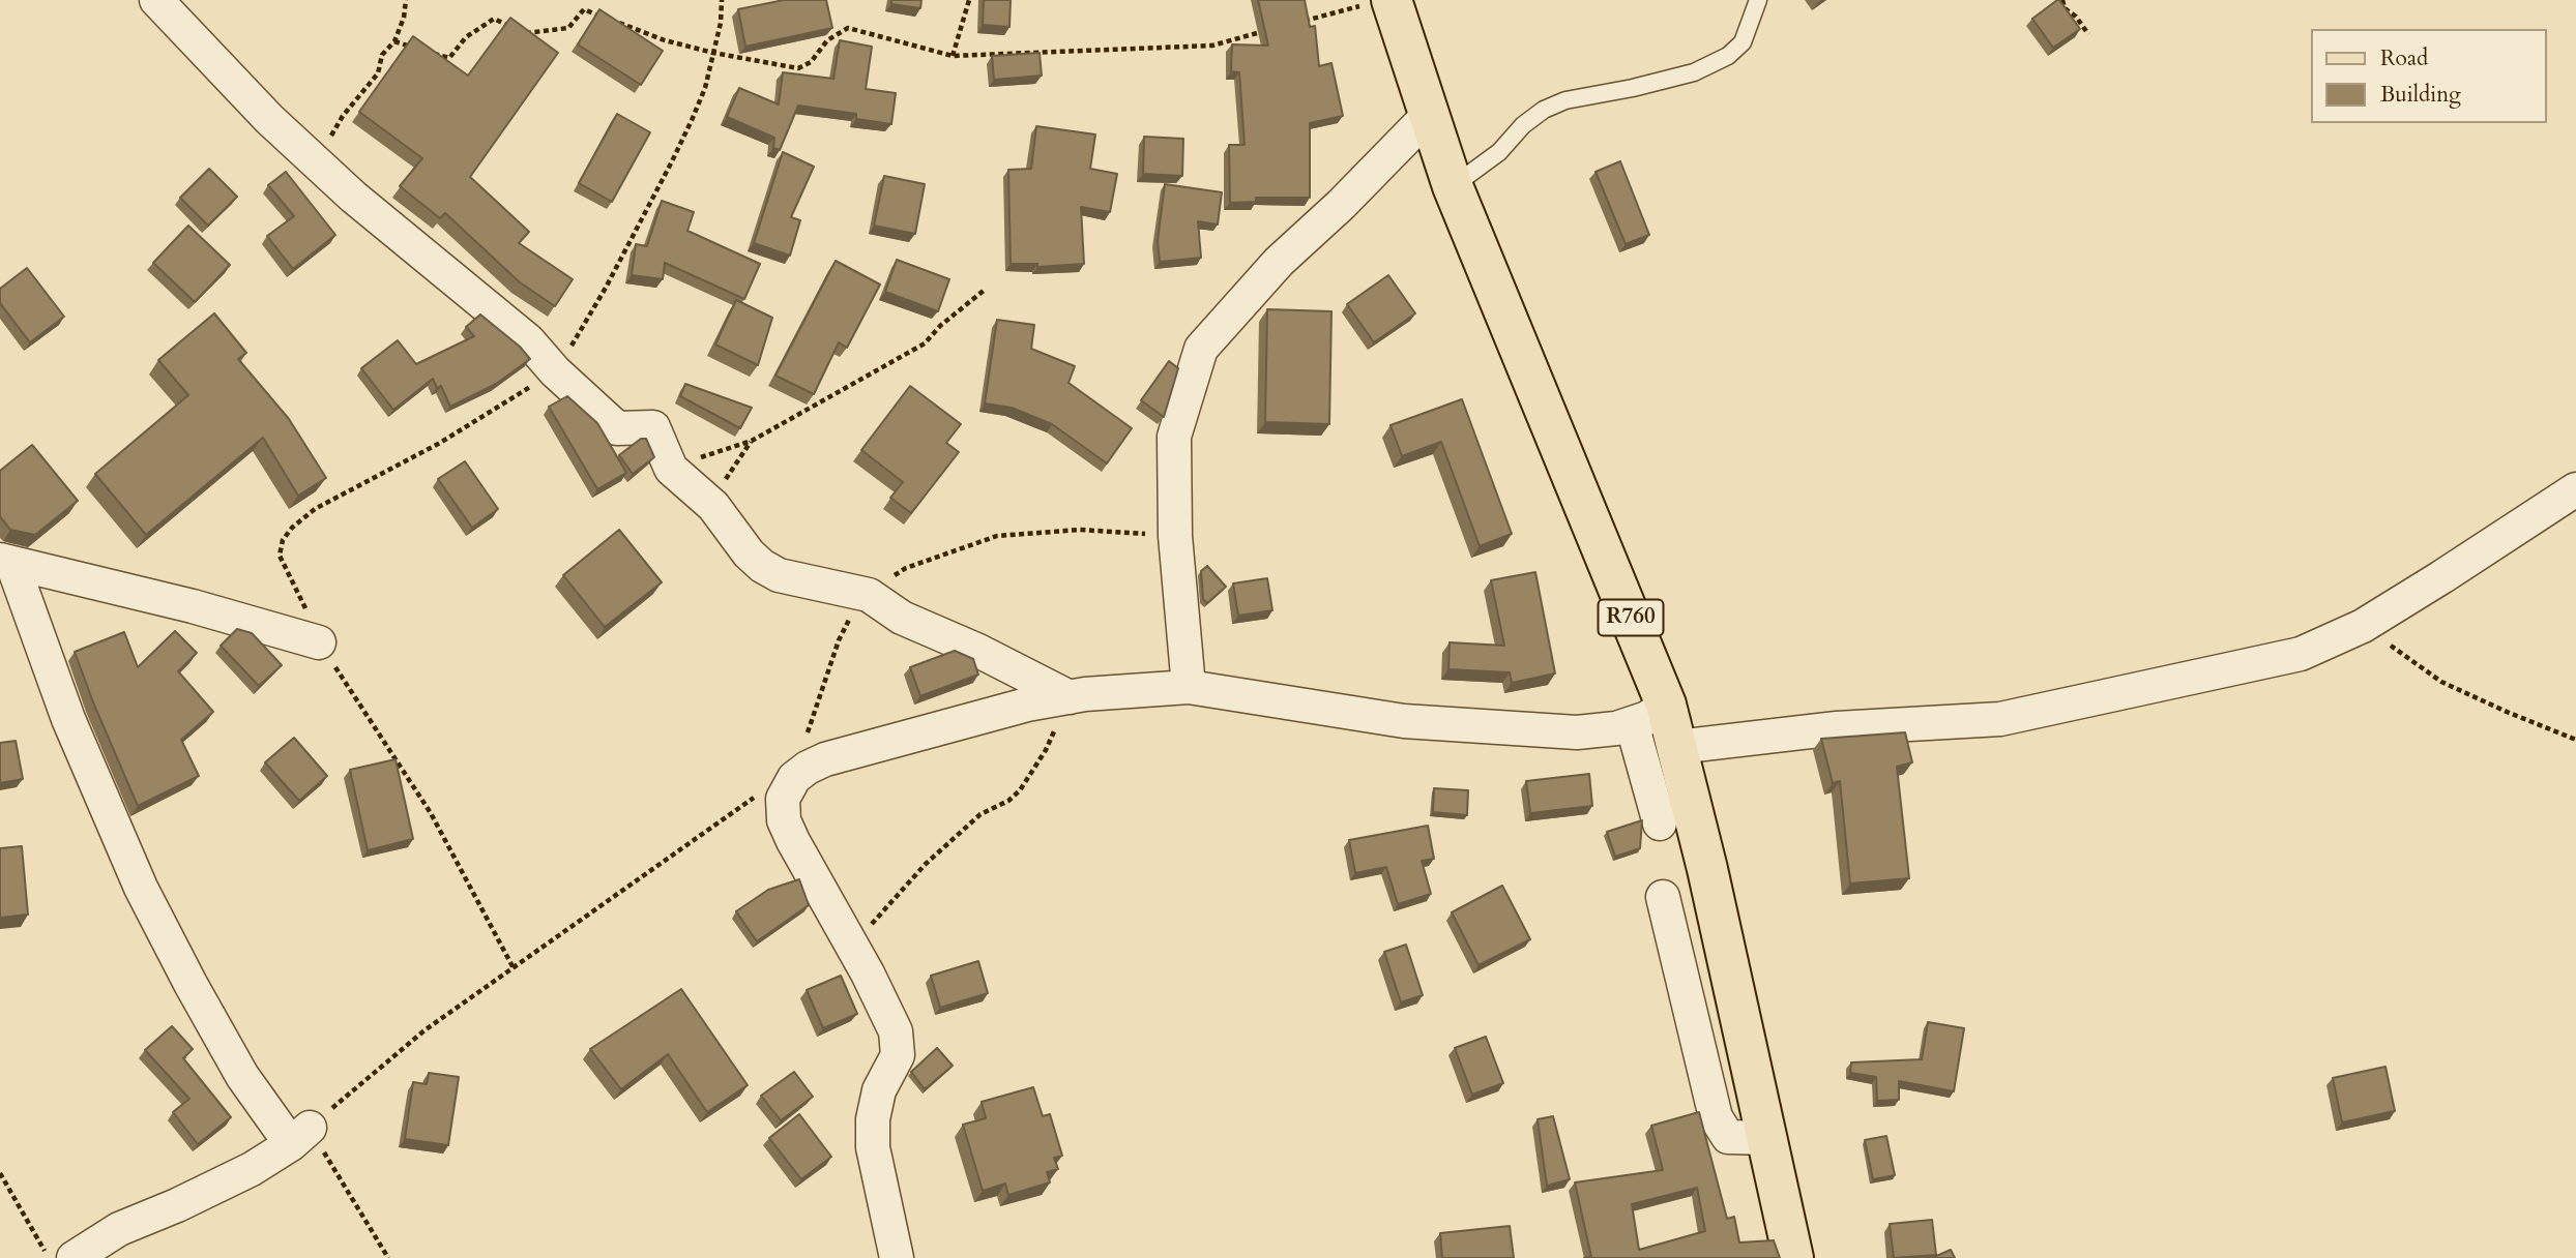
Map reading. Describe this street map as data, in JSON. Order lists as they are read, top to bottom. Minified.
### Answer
{"streets":{"main road":["R760"]},"legend":["Road","Building"]}
